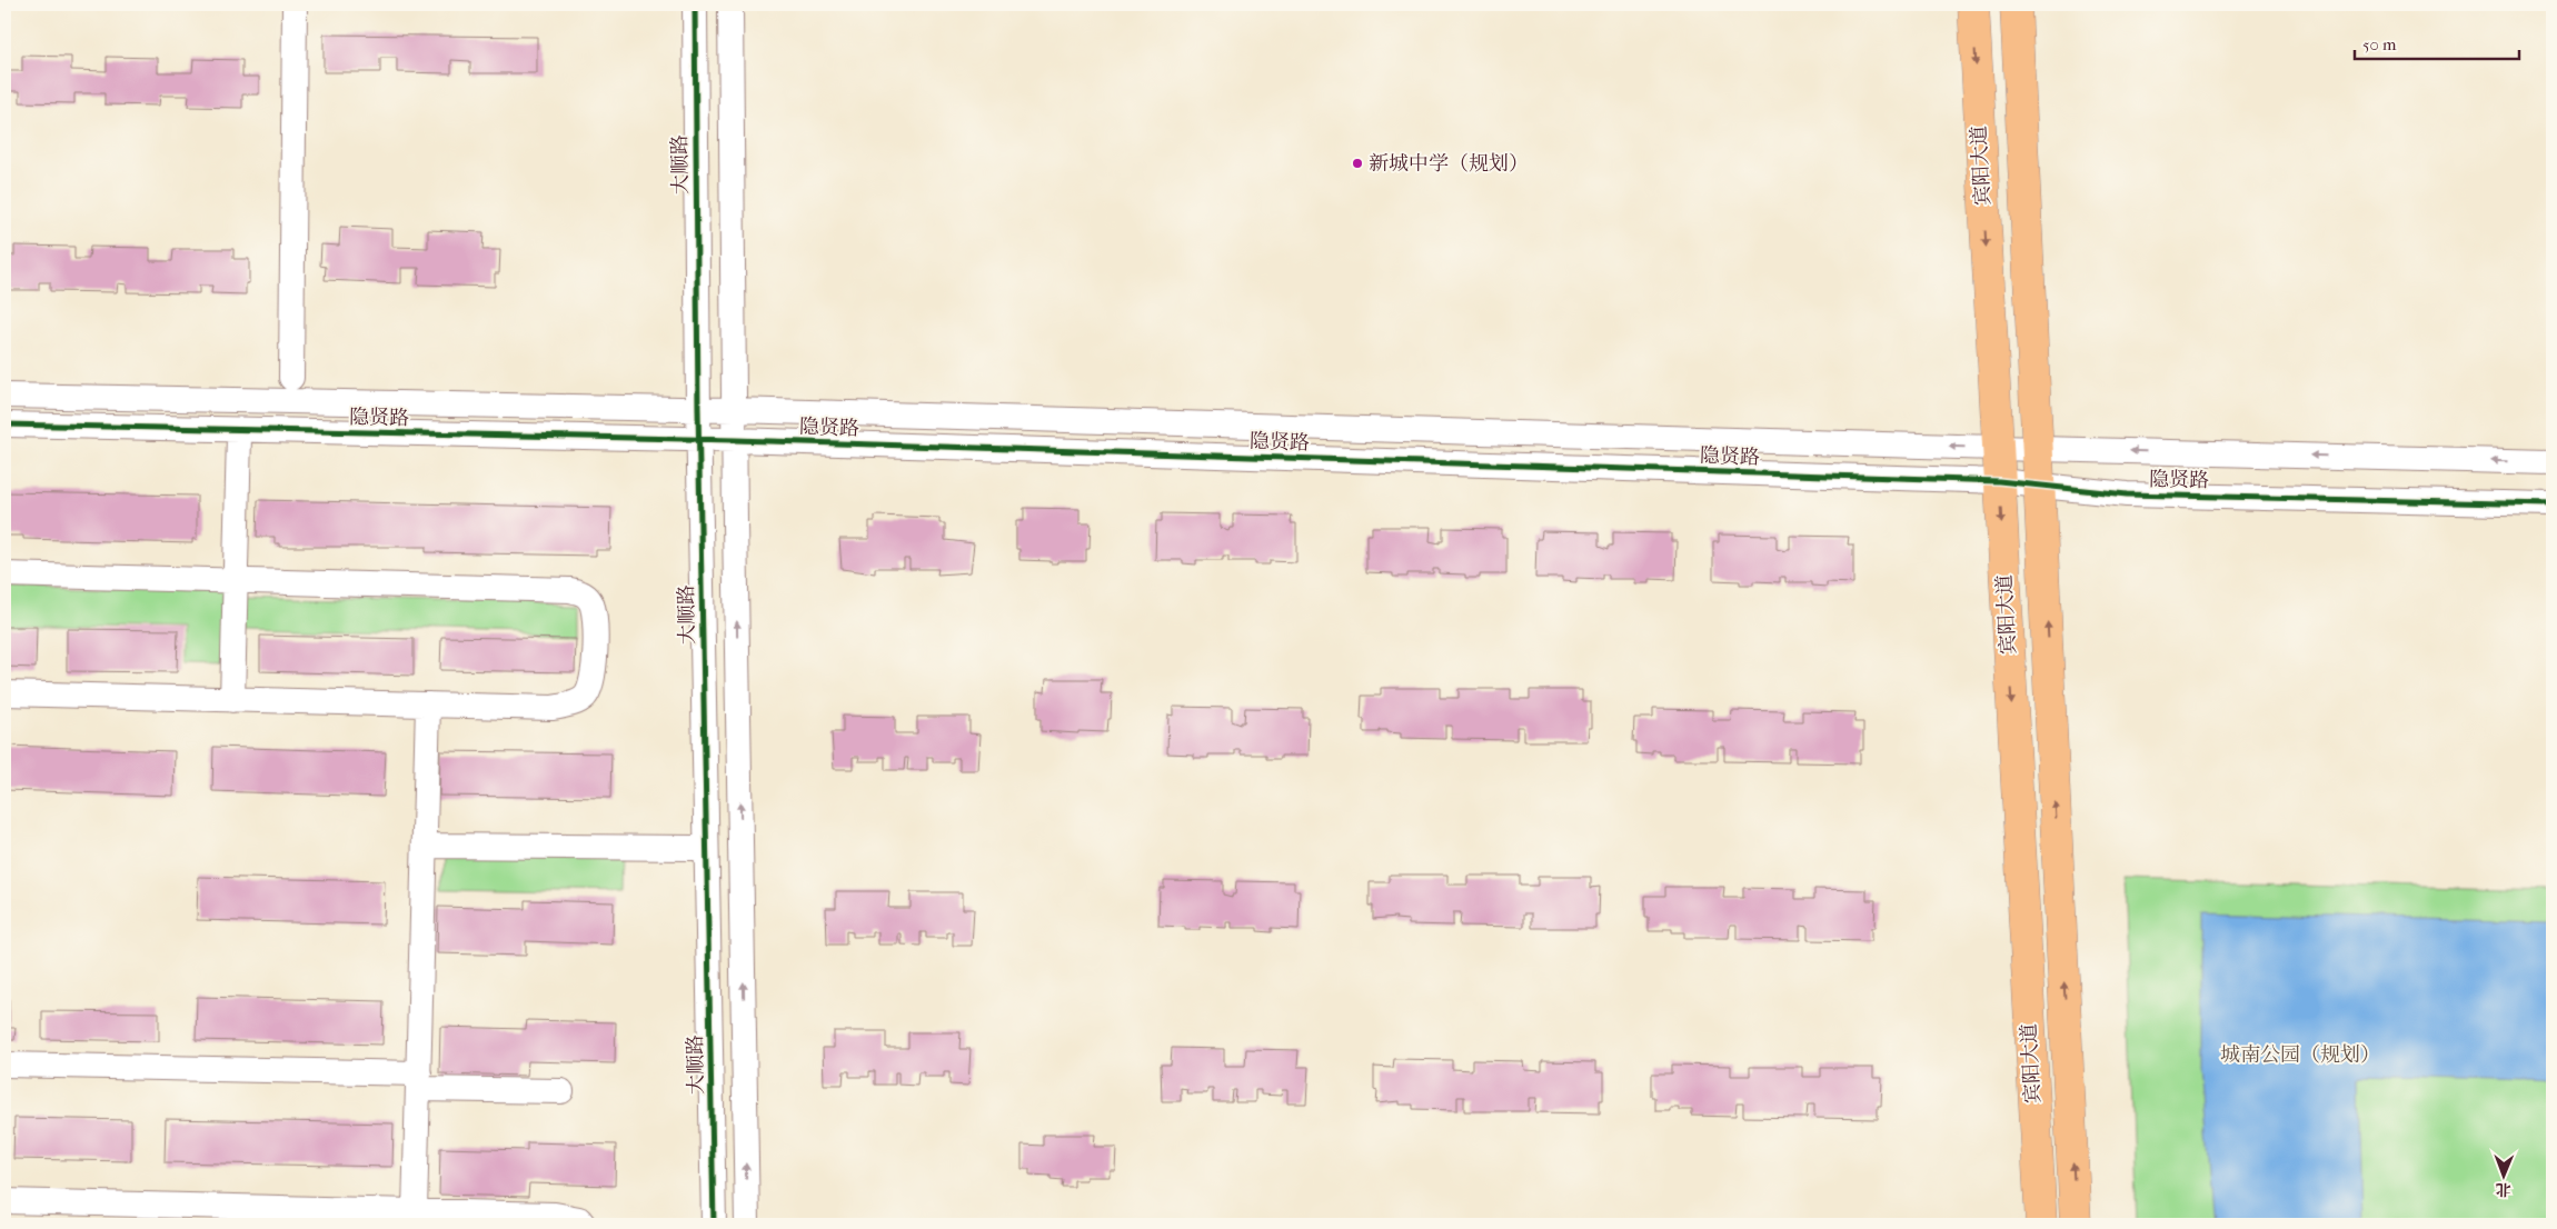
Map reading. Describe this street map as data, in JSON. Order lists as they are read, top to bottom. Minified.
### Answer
{"streets":{"highway":["宾阳大道"],"street":["大顺路","隐贤路"]},"crossings":[["大顺路","隐贤路"],["宾阳大道","隐贤路"]],"parks":["城南公园（规划）"],"places":["新城中学（规划）"],"scale_bar":"50 m","north":"bottom"}
